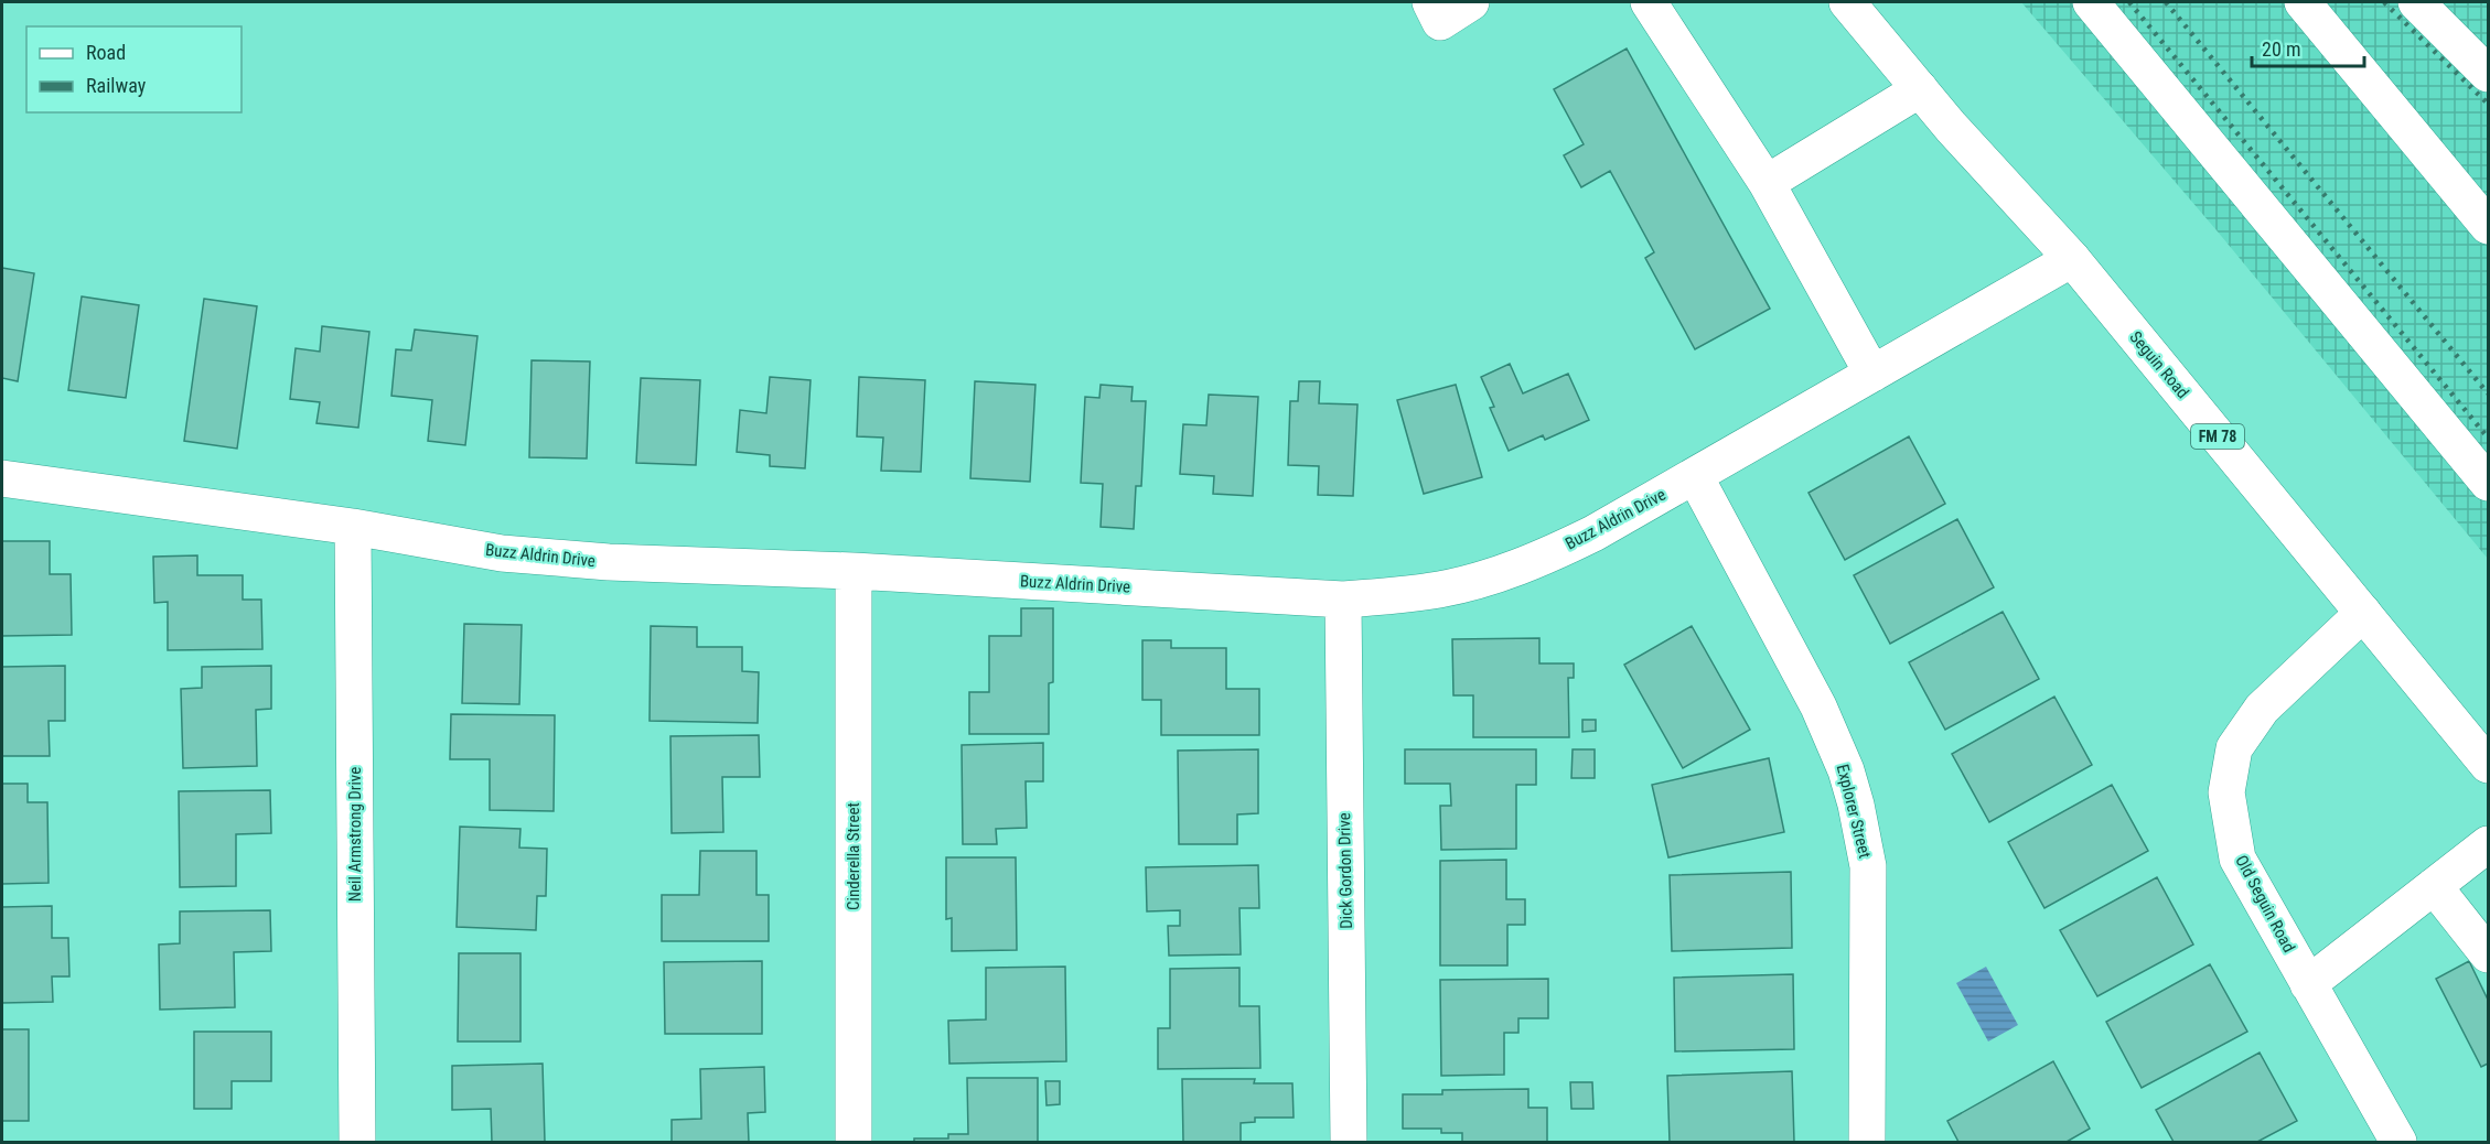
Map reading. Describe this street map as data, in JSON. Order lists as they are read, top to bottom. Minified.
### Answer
{"streets":{"street":["Seguin Road","FM 78","Buzz Aldrin Drive","Explorer Street","Neil Armstrong Drive","Cinderella Street","Dick Gordon Drive","Old Seguin Road"]},"crossings":[["Seguin Road","Buzz Aldrin Drive"],["Seguin Road","Old Seguin Road"],["Buzz Aldrin Drive","Explorer Street"],["Buzz Aldrin Drive","Neil Armstrong Drive"],["Buzz Aldrin Drive","Cinderella Street"],["Buzz Aldrin Drive","Dick Gordon Drive"]],"legend":["Road","Railway"],"scale_bar":"20 m"}
